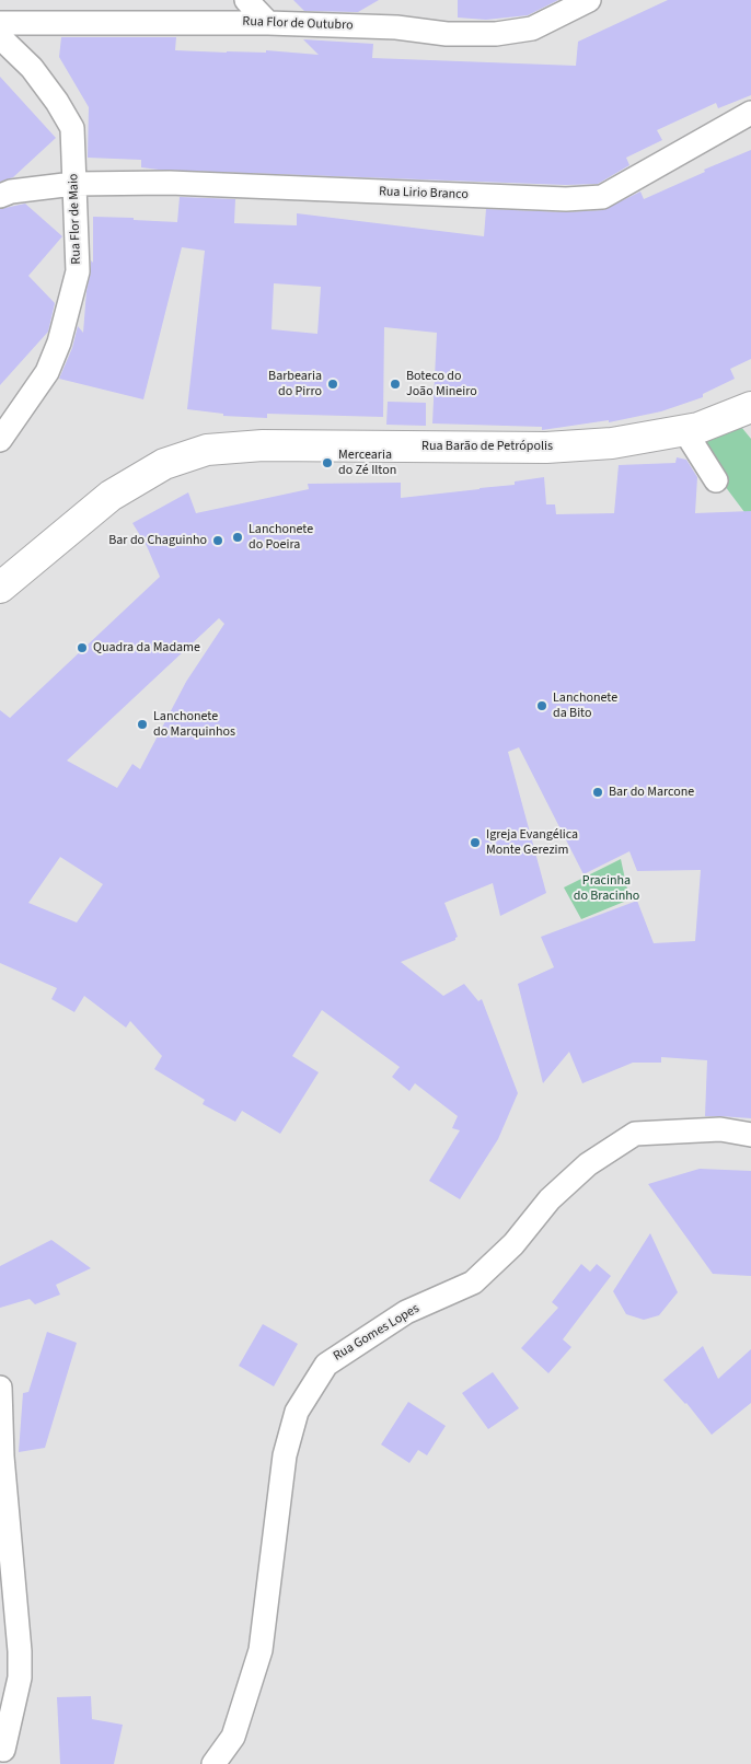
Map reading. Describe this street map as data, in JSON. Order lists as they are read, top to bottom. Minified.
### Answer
{"streets":{"street":["Rua Flor de Outubro","Rua Lirio Branco","Rua Flor de Maio","Rua Barão de Petrópolis","Rua Gomes Lopes"]},"crossings":[["Rua Lirio Branco","Rua Flor de Maio"]],"parks":["Pracinha do Bracinho"],"places":["Barbearia do Pirro","Boteco do João Mineiro","Mercearia do Zé Ilton","Lanchonete do Poeira","Bar do Chaguinho","Quadra da Madame","Lanchonete da Bito","Lanchonete do Marquinhos","Bar do Marcone","Igreja Evangélica Monte Gerezim"]}
